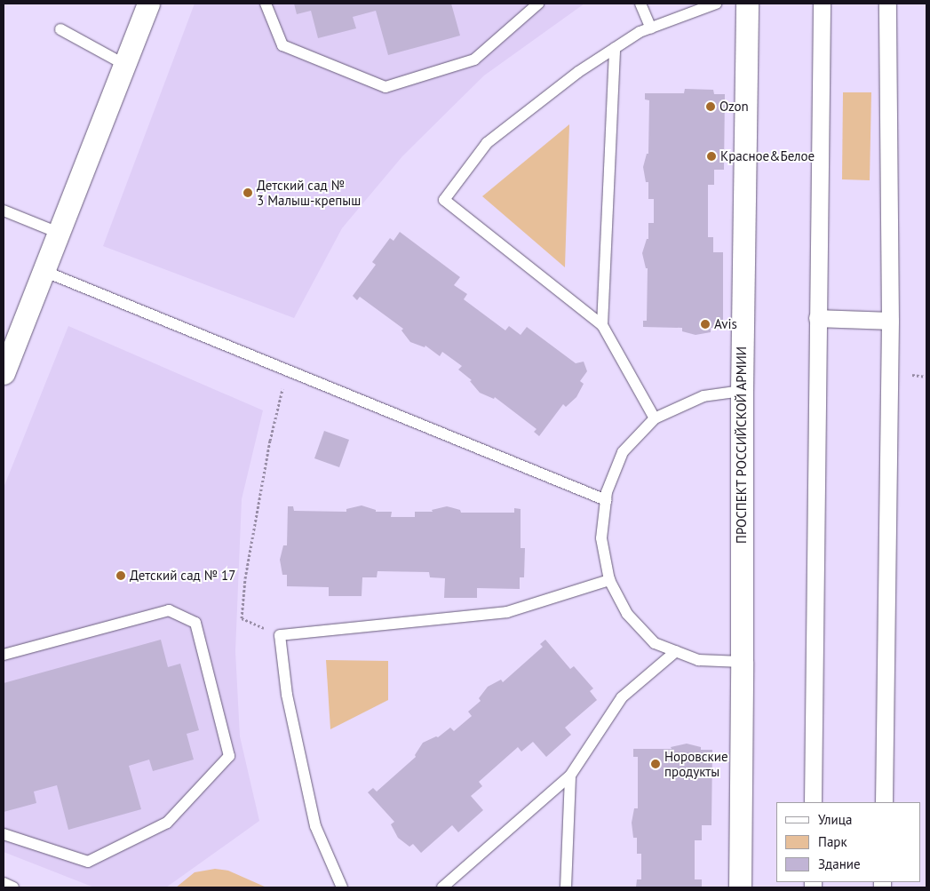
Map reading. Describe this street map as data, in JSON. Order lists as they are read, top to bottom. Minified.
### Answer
{"streets":{"street":["ПРОСПЕКТ РОССИЙСКОЙ АРМИИ"]},"places":["Ozon","Красное&Белое","Детский сад № 3 Малыш-крепыш","Avis","Детский сад № 17","Норовские продукты"],"legend":["Улица","Парк","Здание"]}
